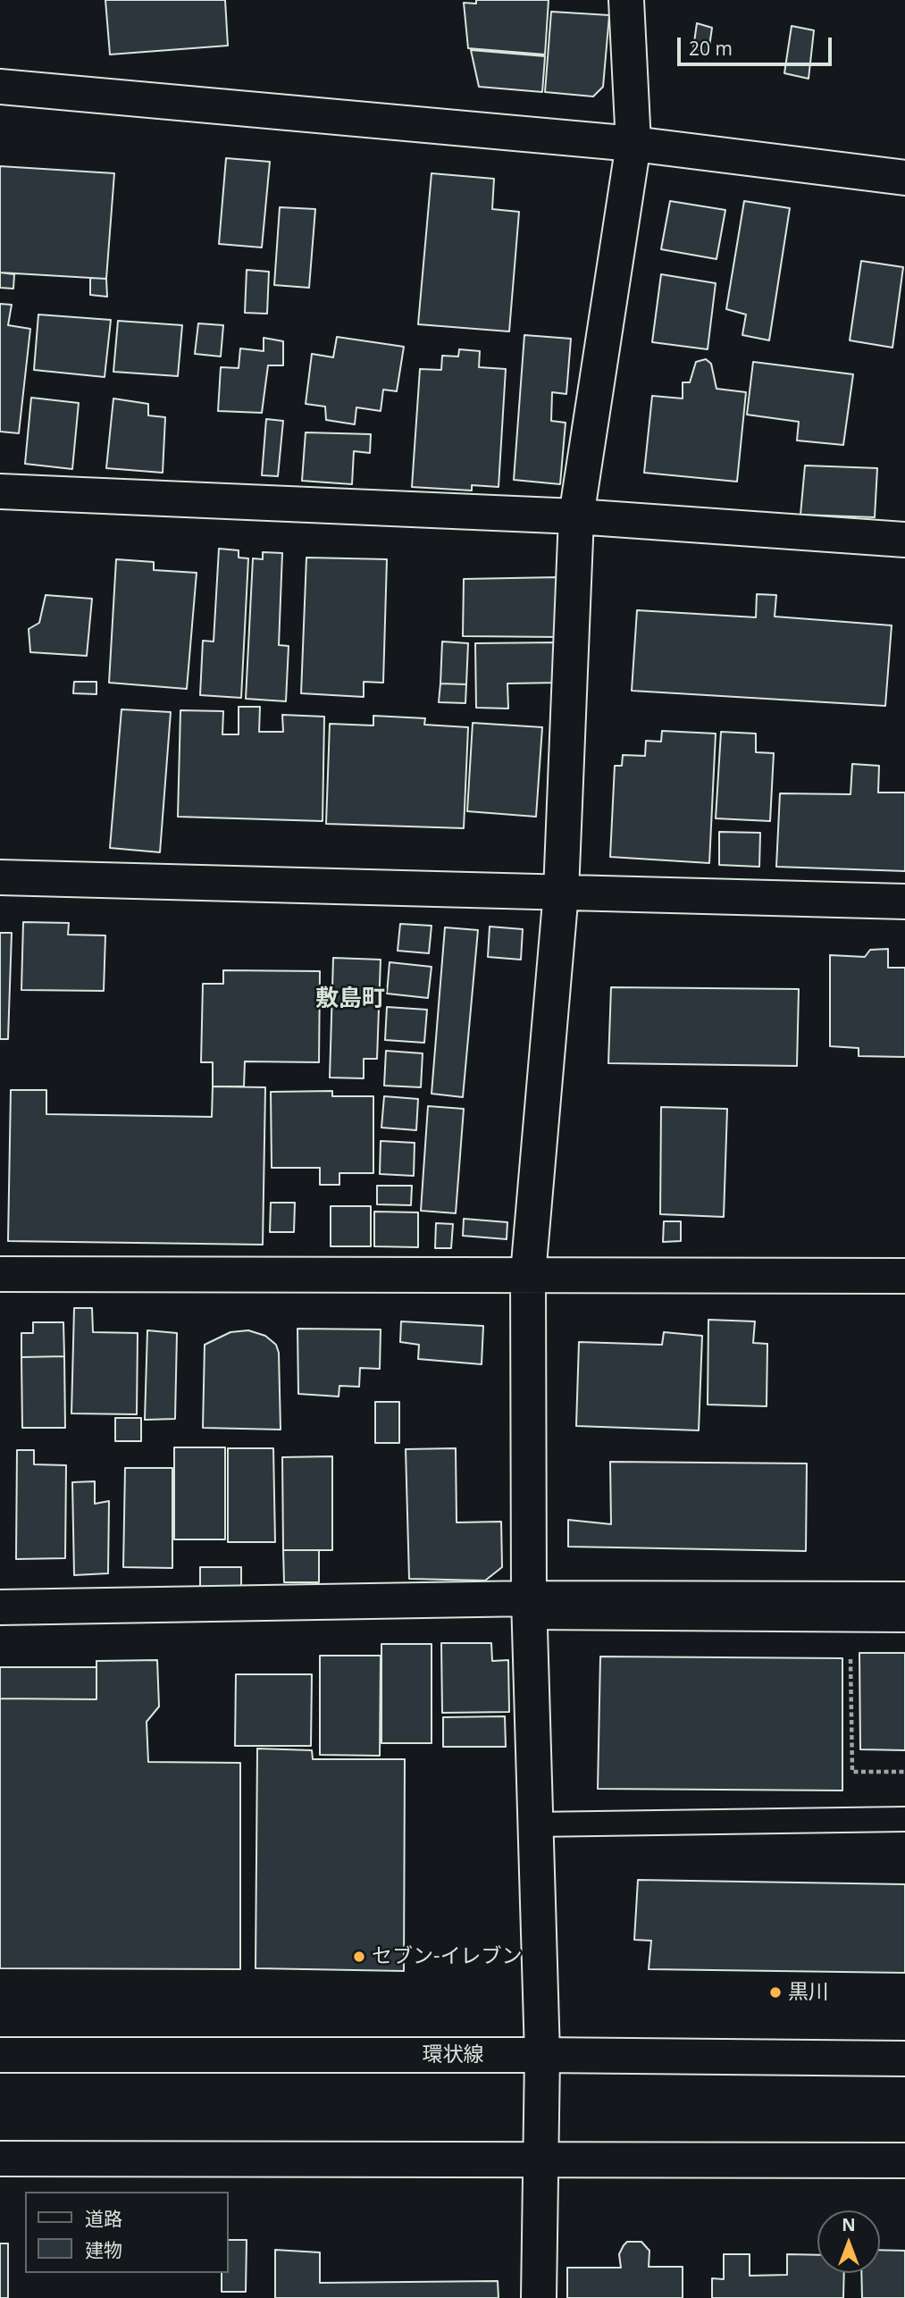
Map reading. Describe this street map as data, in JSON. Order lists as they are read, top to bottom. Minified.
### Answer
{"streets":{"street":["環状線"]},"districts":["敷島町"],"places":["セブン-イレブン","黒川"],"legend":["道路","建物"],"scale_bar":"20 m","north":"top"}
